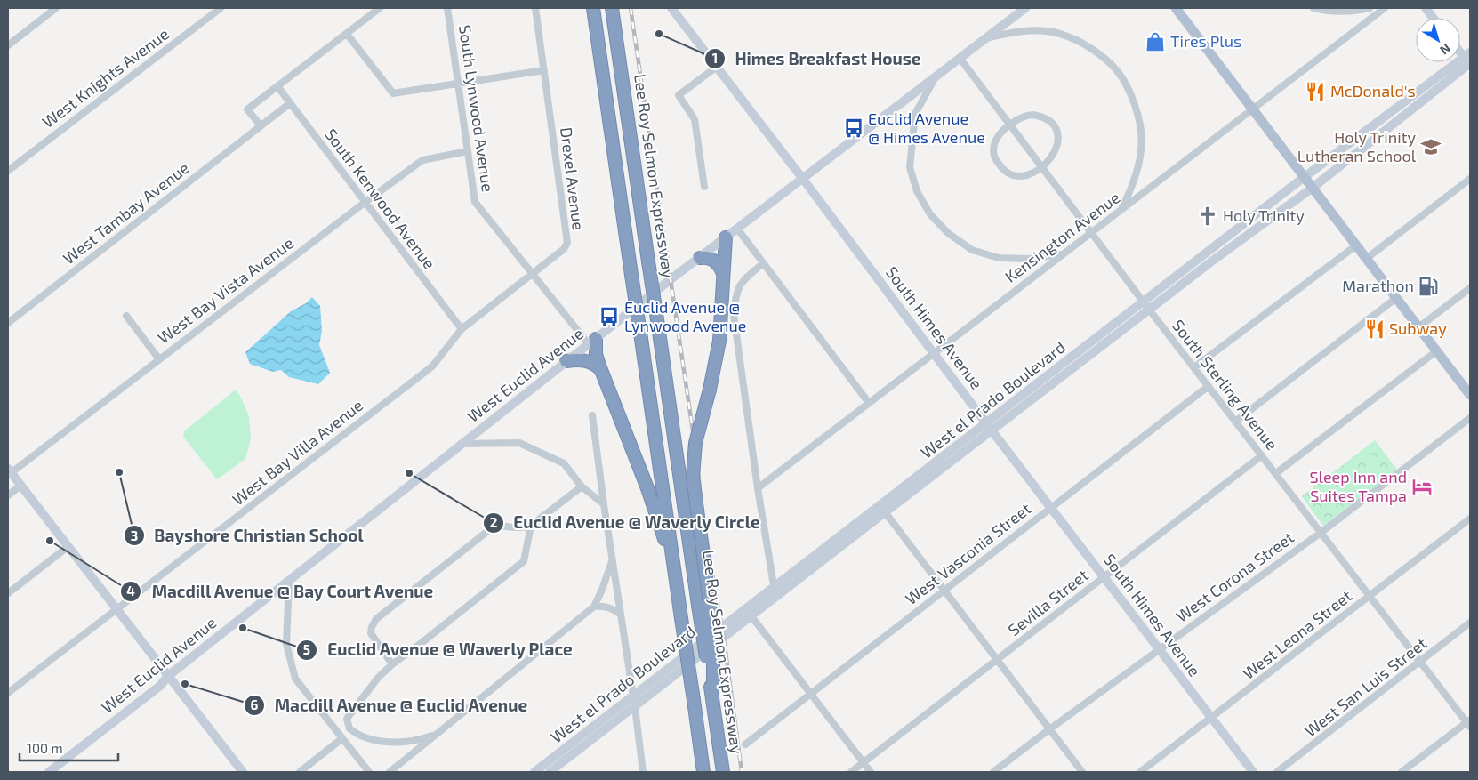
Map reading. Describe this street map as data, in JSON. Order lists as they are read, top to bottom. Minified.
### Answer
{"streets":{"highway":["Lee Roy Selmon Expressway"],"street":["West Knights Avenue","South Lynwood Avenue","Drexel Avenue","South Kenwood Avenue","West Tambay Avenue","Kensington Avenue","West Bay Vista Avenue","South Himes Avenue","West Euclid Avenue","South Sterling Avenue","West el Prado Boulevard","West Bay Villa Avenue","West Vasconia Street","West Corona Street","Sevilla Street","West Leona Street","West San Luis Street"]},"crossings":[["South Lynwood Avenue","Drexel Avenue"],["South Lynwood Avenue","West Bay Vista Avenue"],["South Lynwood Avenue","West Bay Villa Avenue"],["Drexel Avenue","West Bay Villa Avenue"],["South Kenwood Avenue","West Tambay Avenue"],["South Kenwood Avenue","West Bay Vista Avenue"],["South Kenwood Avenue","West Bay Villa Avenue"],["Kensington Avenue","South Himes Avenue"],["Kensington Avenue","South Sterling Avenue"],["South Himes Avenue","West Euclid Avenue"],["South Himes Avenue","West el Prado Boulevard"],["South Himes Avenue","West Vasconia Street"],["South Himes Avenue","West Corona Street"],["South Himes Avenue","Sevilla Street"],["South Himes Avenue","West Leona Street"],["West Euclid Avenue","South Sterling Avenue"],["South Sterling Avenue","West el Prado Boulevard"],["South Sterling Avenue","West Vasconia Street"],["South Sterling Avenue","West Corona Street"],["South Sterling Avenue","Sevilla Street"],["South Sterling Avenue","West Leona Street"],["South Sterling Avenue","West San Luis Street"]],"places":{"other":["Himes Breakfast House","Bayshore Christian School","Euclid Avenue @ Waverly Circle","Macdill Avenue @ Bay Court Avenue","Euclid Avenue @ Waverly Place","Macdill Avenue @ Euclid Avenue"],"shop":["Tires Plus"],"restaurant":["McDonald's","Subway"],"bus stop":["Euclid Avenue @ Himes Avenue","Euclid Avenue @ Lynwood Avenue"],"school or university":["Holy Trinity Lutheran School"],"church":["Holy Trinity"],"fuel station":["Marathon"],"hotel":["Sleep Inn and Suites Tampa"]},"scale_bar":"100 m","north":"bottom right"}
